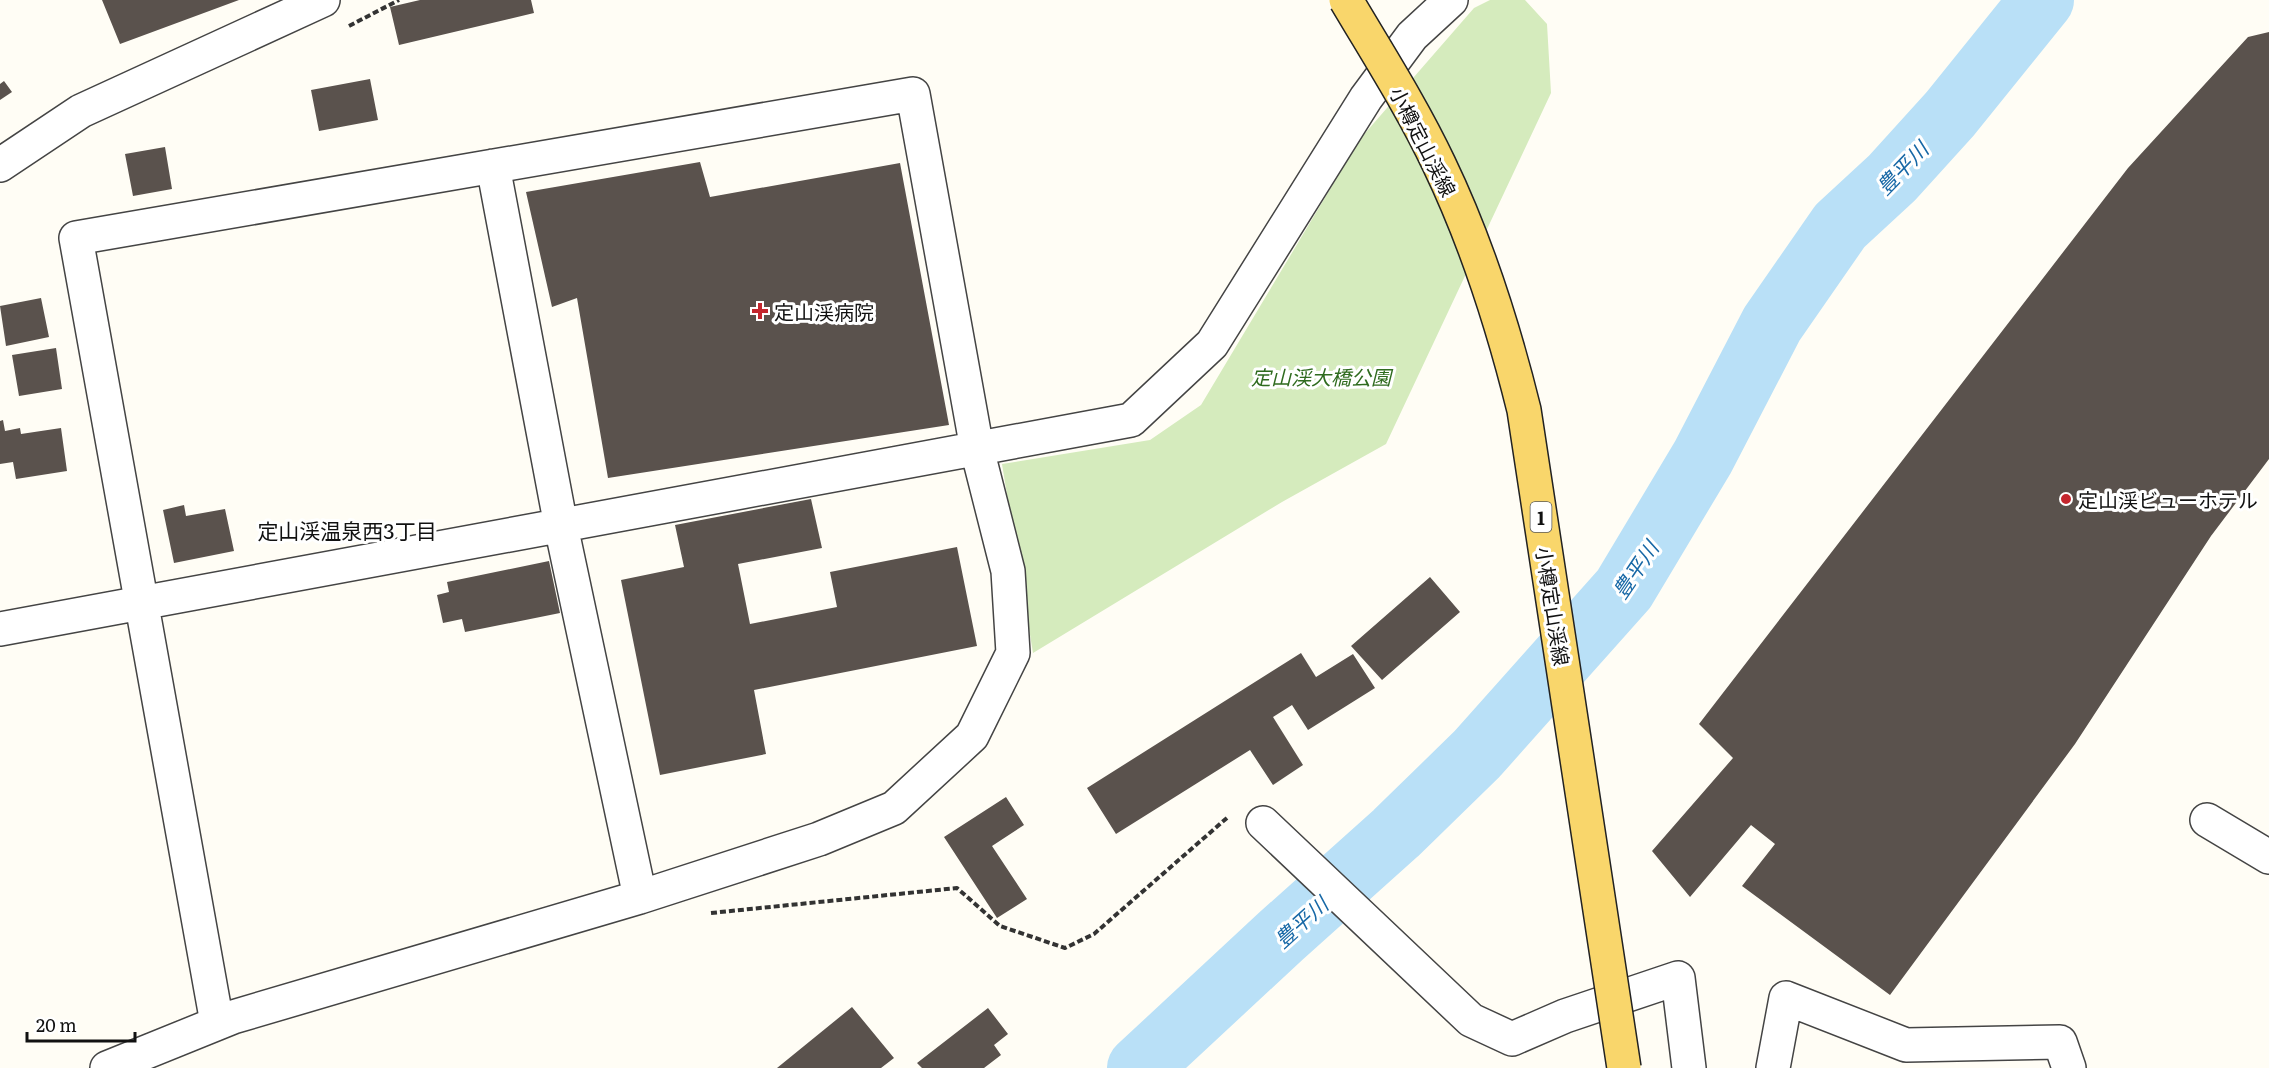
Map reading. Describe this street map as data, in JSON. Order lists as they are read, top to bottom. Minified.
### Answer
{"streets":{"main road":["小樽定山渓線","1"]},"districts":["定山渓温泉西3丁目"],"water":["豊平川"],"parks":["定山渓大橋公園"],"places":{"health":["定山渓病院"],"other":["定山渓ビューホテル"]},"scale_bar":"20 m"}
